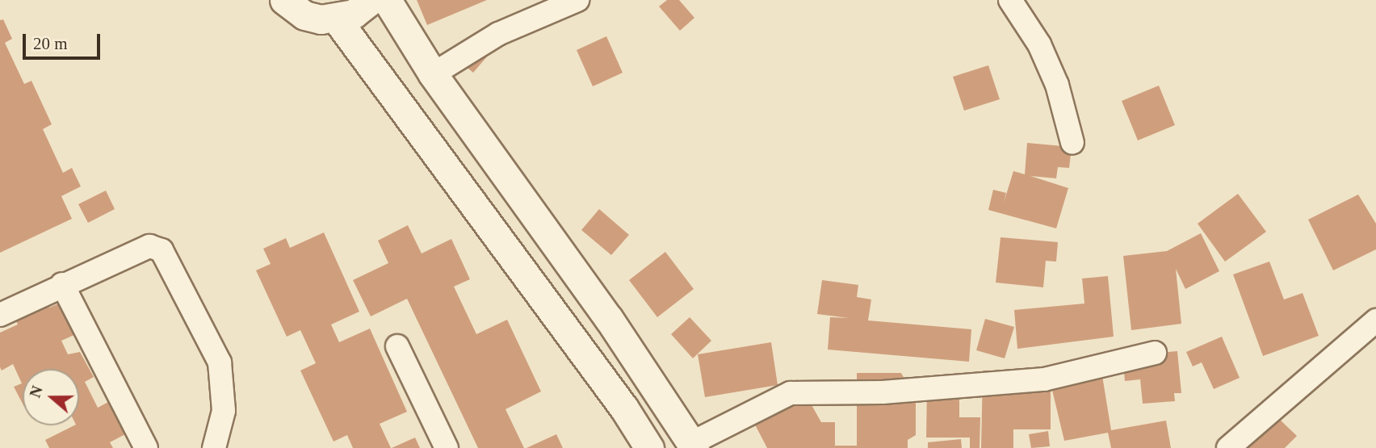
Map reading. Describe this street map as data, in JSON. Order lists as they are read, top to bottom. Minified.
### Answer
{"scale_bar":"20 m","north":"left"}
